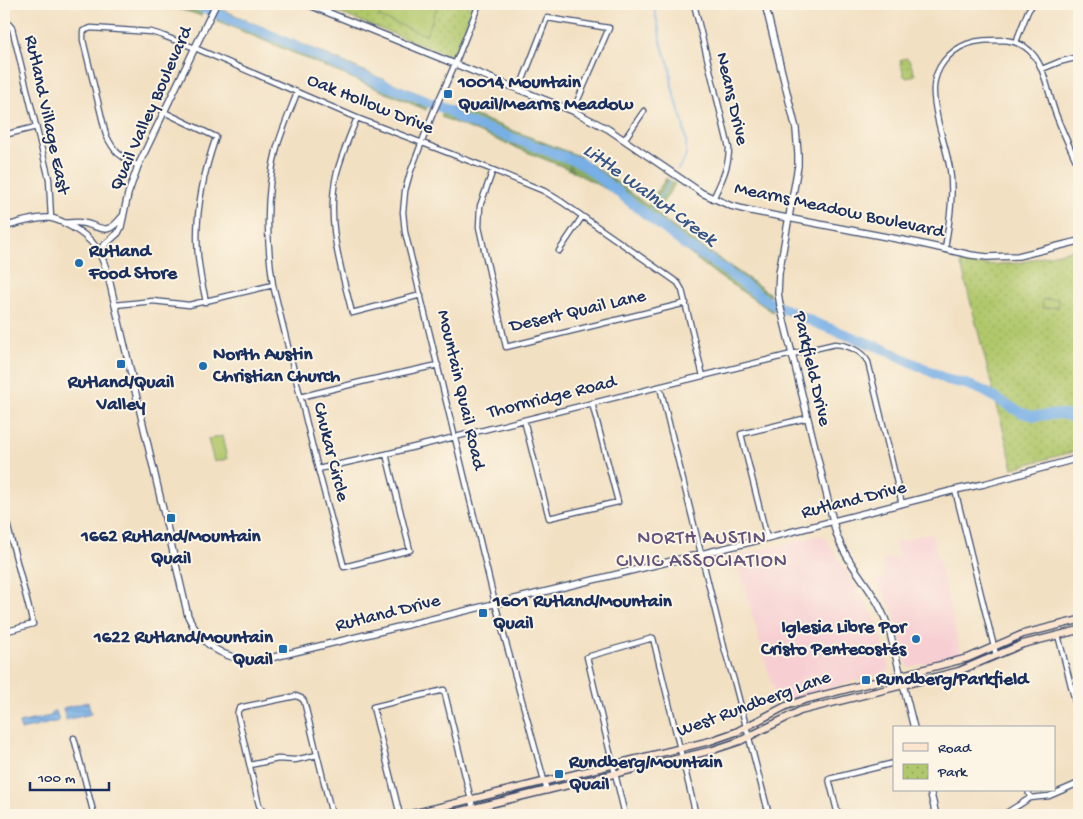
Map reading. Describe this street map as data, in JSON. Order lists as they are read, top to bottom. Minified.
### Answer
{"streets":{"main road":["West Rundberg Lane"],"street":["Neans Drive","Oak Hollow Drive","Quail Valley Boulevard","Rutland Village East","Mearns Meadow Boulevard","Desert Quail Lane","Parkfield Drive","Mountain Quail Road","Thornridge Road","Chukar Circle","Rutland Drive"]},"crossings":[["Neans Drive","Mearns Meadow Boulevard"],["Oak Hollow Drive","Quail Valley Boulevard"],["Oak Hollow Drive","Desert Quail Lane"],["Oak Hollow Drive","Mountain Quail Road"],["Oak Hollow Drive","Thornridge Road"],["Oak Hollow Drive","Chukar Circle"],["Quail Valley Boulevard","Rutland Drive"],["Rutland Village East","Rutland Drive"],["Mearns Meadow Boulevard","Parkfield Drive"],["Mearns Meadow Boulevard","Mountain Quail Road"],["Parkfield Drive","Thornridge Road"],["Parkfield Drive","Rutland Drive"],["Parkfield Drive","West Rundberg Lane"],["Mountain Quail Road","Thornridge Road"],["Mountain Quail Road","Rutland Drive"],["Mountain Quail Road","West Rundberg Lane"],["Thornridge Road","Chukar Circle"],["Thornridge Road","Rutland Drive"]],"districts":["NORTH AUSTIN CIVIC ASSOCIATION"],"water":["Little Walnut Creek"],"places":{"transit":["10014 Mountain Quail/Mearns Meadow","Rutland/Quail Valley","1662 Rutland/Mountain Quail","1601 Rutland/Mountain Quail","1622 Rutland/Mountain Quail","Rundberg/Parkfield","Rundberg/Mountain Quail"],"other":["Rutland Food Store","North Austin Christian Church","Iglesia Libre Por Cristo Pentecostés"]},"legend":["Road","Park"],"scale_bar":"100 m"}
